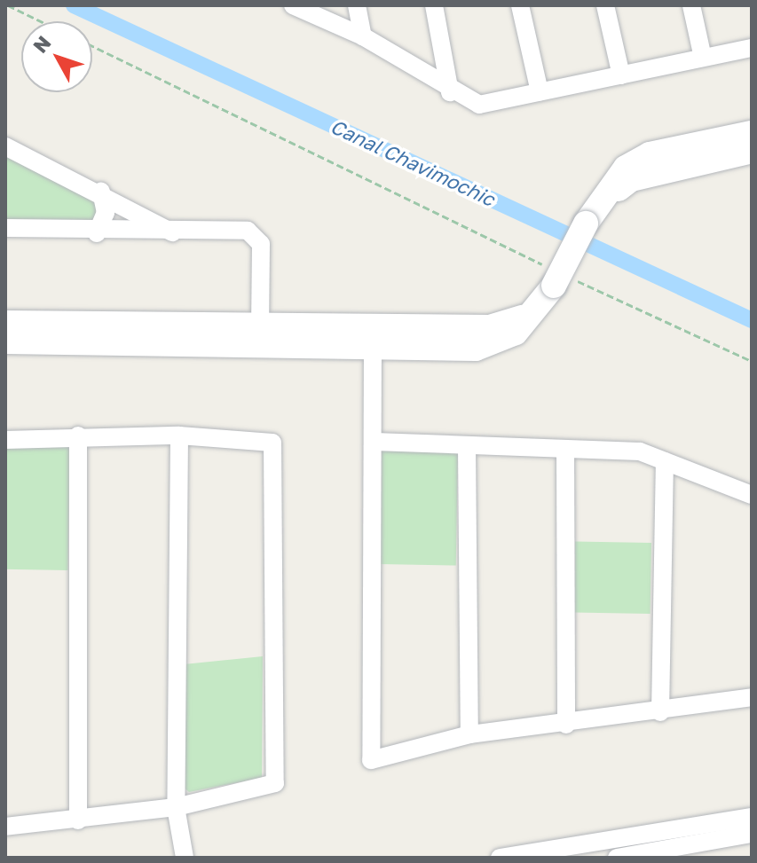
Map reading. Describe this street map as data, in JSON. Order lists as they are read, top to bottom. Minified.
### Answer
{"water":["Canal Chavimochic"],"north":"top left"}
